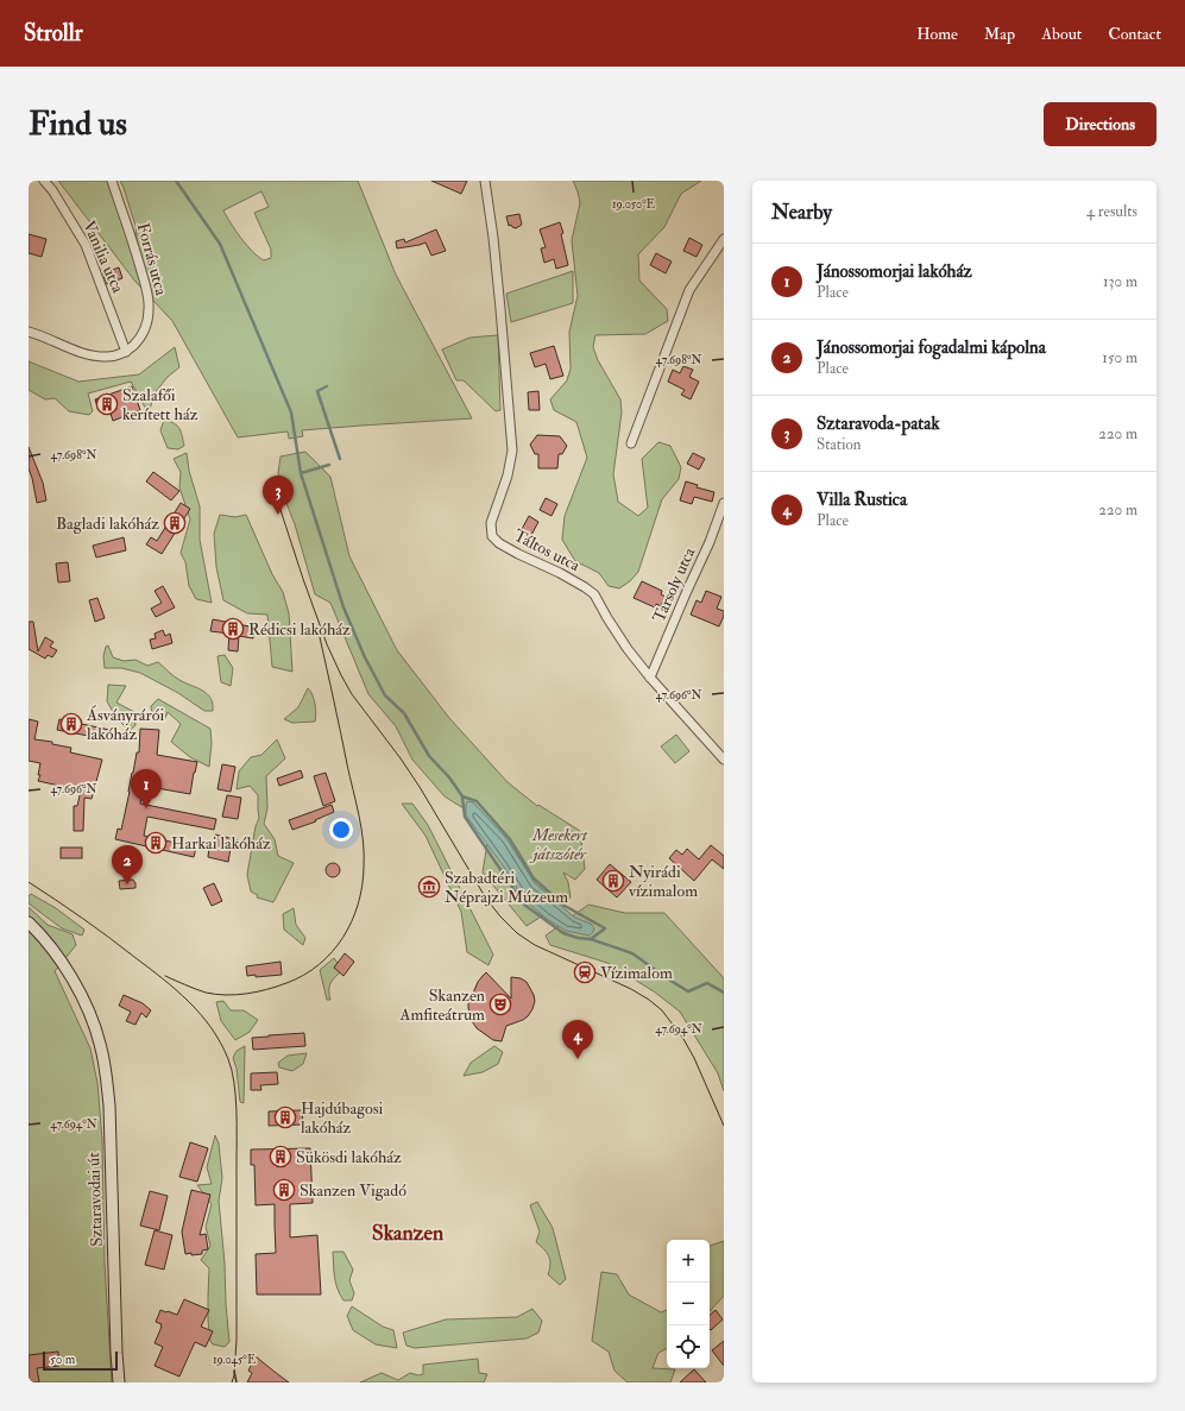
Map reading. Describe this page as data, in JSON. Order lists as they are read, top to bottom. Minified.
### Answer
{"streets":{"street":["Vanilia utca","Forrás utca","Táltos utca","Tarsoly utca","Sztaravodai út"]},"crossings":[["Vanilia utca","Forrás utca"],["Táltos utca","Tarsoly utca"]],"districts":["Skanzen"],"parks":["Mesekert játszótér"],"places":{"building":["Szalafői kerített ház","Bagladi lakóház","Rédicsi lakóház","Ásványrárói lakóház","Harkai lakóház","Nyirádi vízimalom","Hajdúbagosi lakóház","Sükösdi lakóház","Skanzen Vigadó"],"museum":["Szabadtéri Néprajzi Múzeum"],"station":["Vízimalom"],"theatre":["Skanzen Amfiteátrum"]},"scale_bar":"50 m","page":{"header":"Strollr","nav":["Home","Map","About","Contact"],"buttons":"Directions","title":"Find us","heading":["Nearby","4 results"],"list":[{"mark":"1","name":"Jánossomorjai lakóház","note":"Place","value":"130 m"},{"mark":"2","name":"Jánossomorjai fogadalmi kápolna","note":"Place","value":"150 m"},{"mark":"3","name":"Sztaravoda-patak","note":"Station","value":"220 m"},{"mark":"4","name":"Villa Rustica","note":"Place","value":"220 m"}],"pins":["3","1","2","4"],"map_buttons":["+","−"],"scale":"50 m"},"coordinates":["19.050°E","47.698°N","47.696°N","47.694°N","19.045°E"]}
